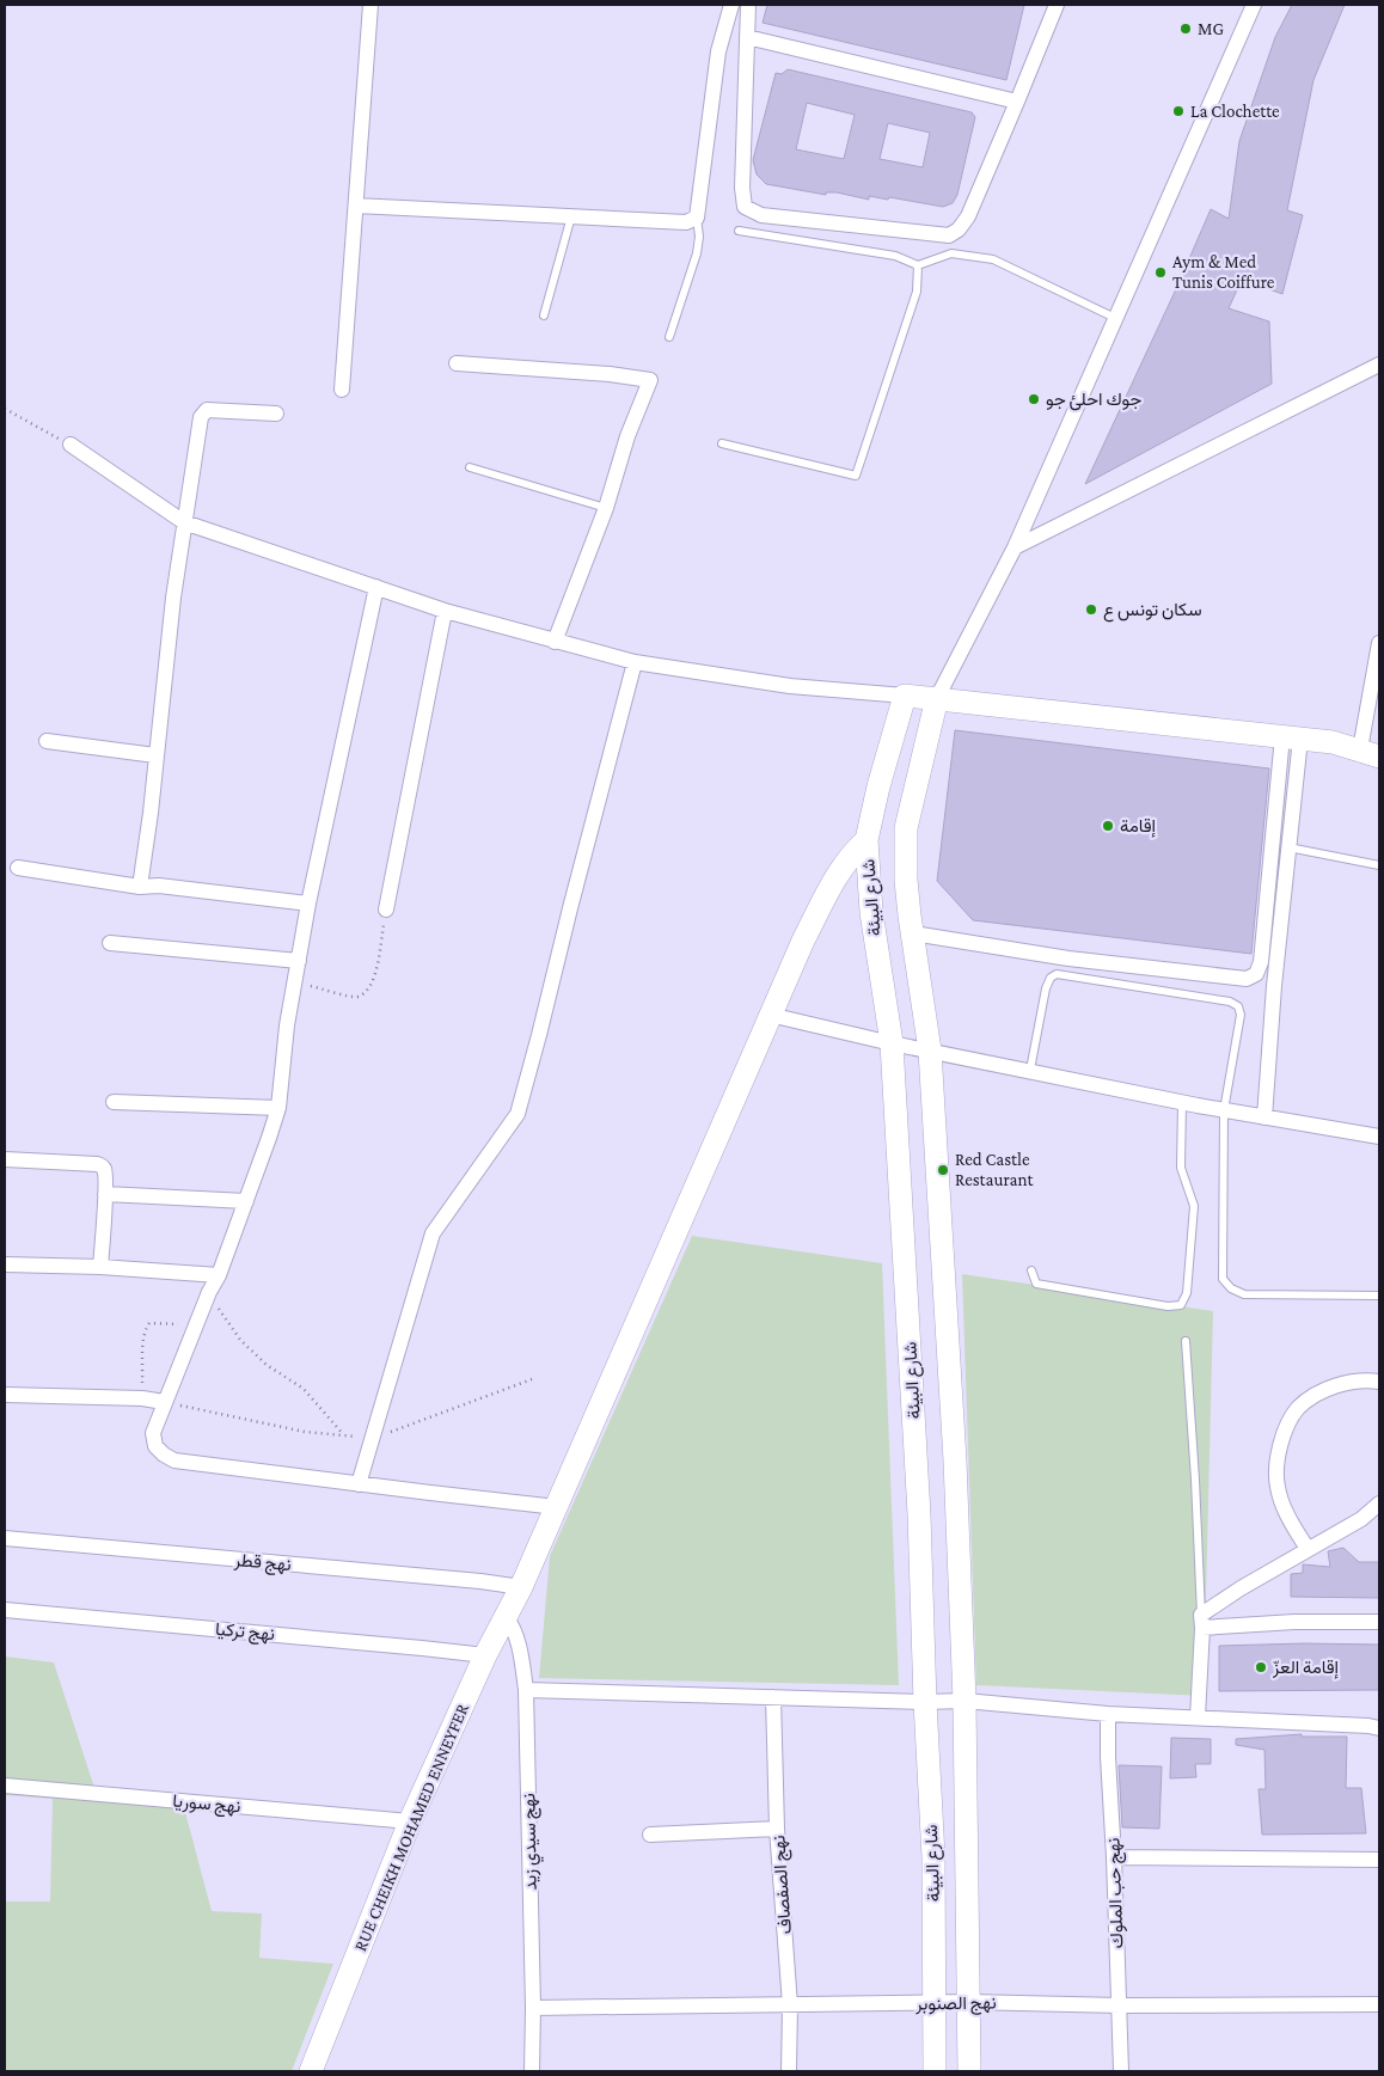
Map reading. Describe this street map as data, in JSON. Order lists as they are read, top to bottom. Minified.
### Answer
{"streets":{"street":["شارع البيئة","نهج قطر","نهج تركيا","نهج سوريا","RUE CHEIKH MOHAMED ENNEYFER","نهج سيدي زيد","نهج الصفصاف","نهج حب الملوك","نهج الصنوبر"]},"crossings":[["شارع البيئة","RUE CHEIKH MOHAMED ENNEYFER"],["شارع البيئة","نهج الصنوبر"],["نهج قطر","RUE CHEIKH MOHAMED ENNEYFER"],["نهج تركيا","RUE CHEIKH MOHAMED ENNEYFER"],["نهج سوريا","RUE CHEIKH MOHAMED ENNEYFER"],["RUE CHEIKH MOHAMED ENNEYFER","نهج سيدي زيد"],["نهج سيدي زيد","نهج الصنوبر"],["نهج الصفصاف","نهج الصنوبر"],["نهج حب الملوك","نهج الصنوبر"]],"places":["MG","La Clochette","Aym & Med Tunis Coiffure","جوك احلئ جو","سكان تونس ع","إقامة","Red Castle Restaurant","إقامة العزّ"]}
